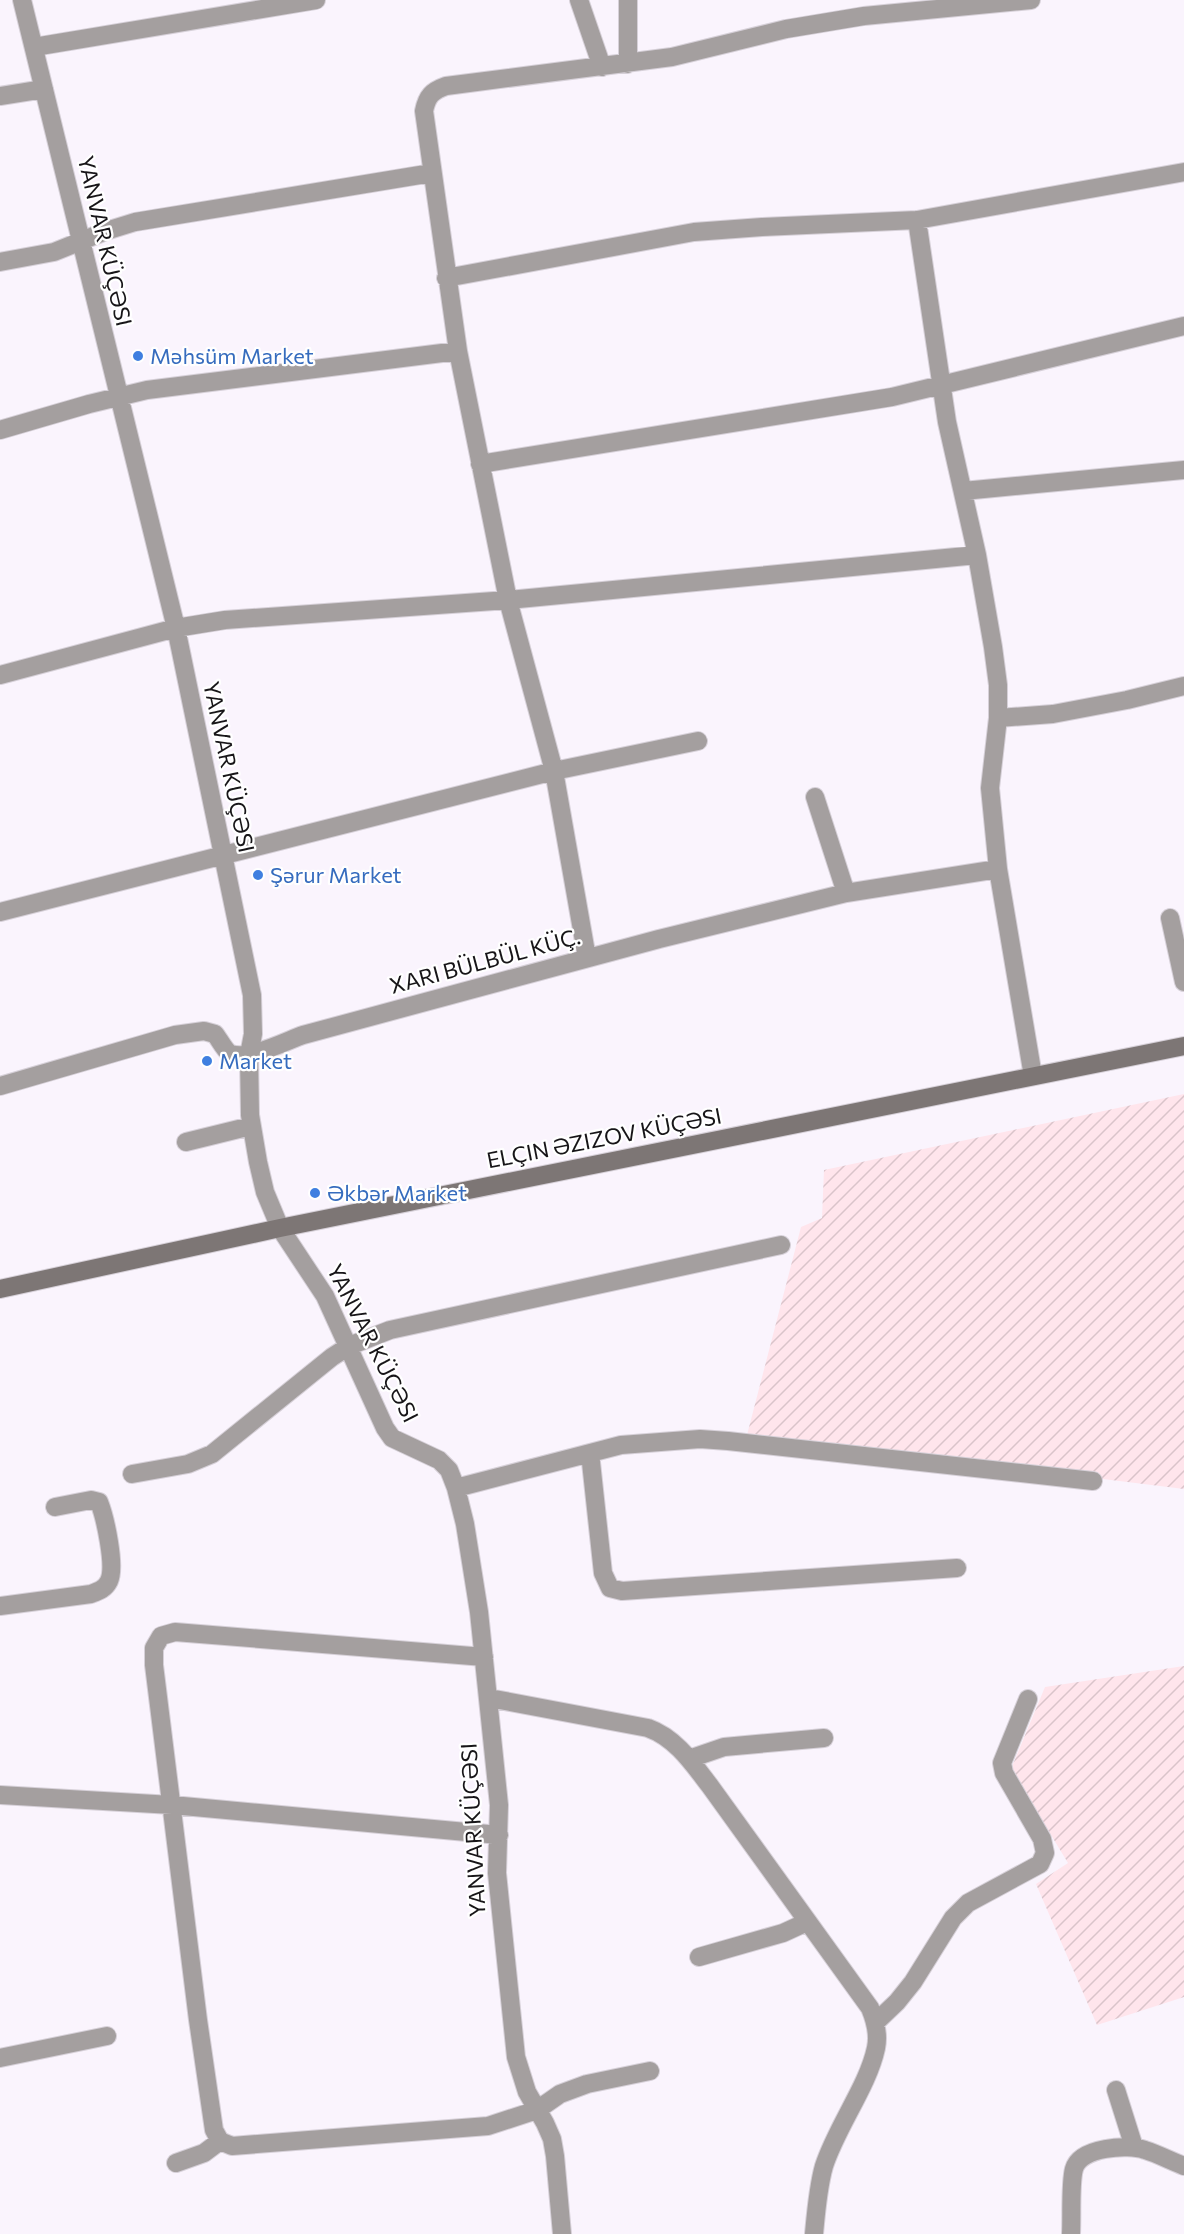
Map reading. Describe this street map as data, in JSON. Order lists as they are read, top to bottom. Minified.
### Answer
{"streets":{"street":["YANVAR KÜÇƏSI","ELÇIN ƏZIZOV KÜÇƏSI"]},"crossings":[["YANVAR KÜÇƏSI","ELÇIN ƏZIZOV KÜÇƏSI"]],"places":["Məhsüm Market","Şərur Market","Market","Əkbər Market"]}
